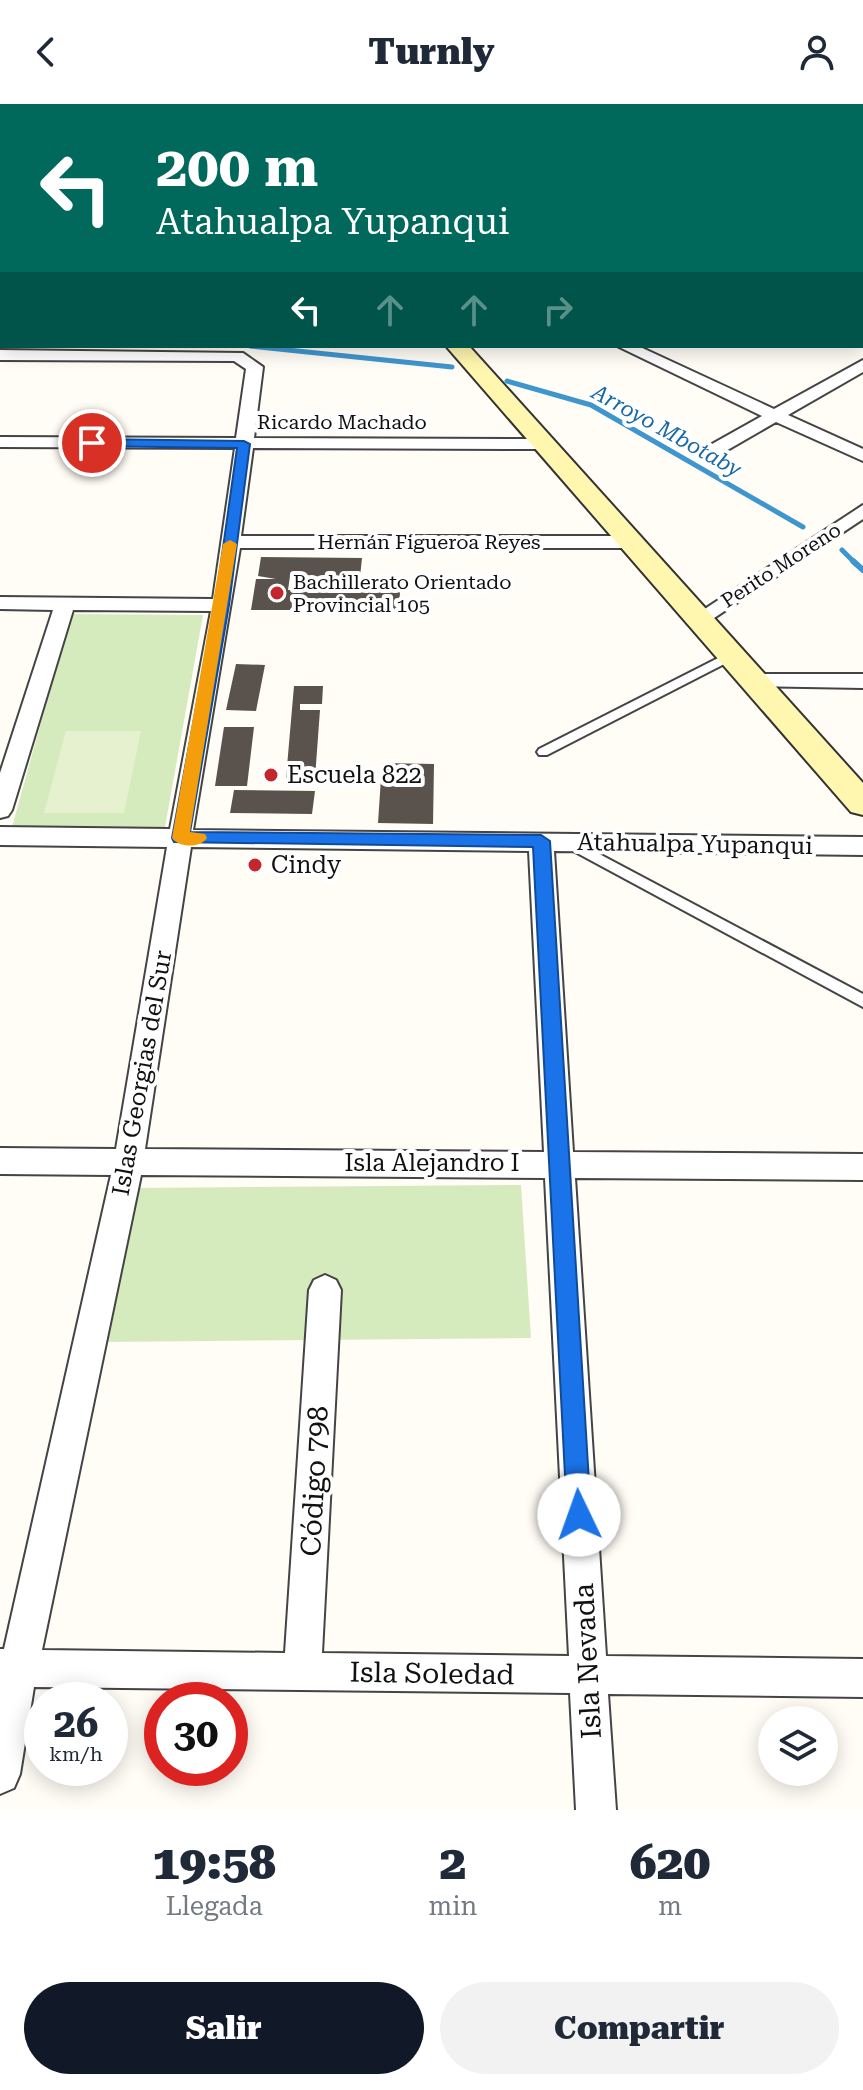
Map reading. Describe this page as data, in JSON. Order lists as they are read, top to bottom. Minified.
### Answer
{"streets":{"street":["Ricardo Machado","Hernán Figueroa Reyes","Perito Moreno","Atahualpa Yupanqui","Islas Georgias del Sur","Isla Alejandro I","Código 798","Isla Nevada","Isla Soledad"]},"crossings":[["Ricardo Machado","Islas Georgias del Sur"],["Hernán Figueroa Reyes","Islas Georgias del Sur"],["Atahualpa Yupanqui","Islas Georgias del Sur"],["Atahualpa Yupanqui","Isla Nevada"],["Islas Georgias del Sur","Isla Alejandro I"],["Islas Georgias del Sur","Isla Soledad"],["Isla Alejandro I","Isla Nevada"],["Código 798","Isla Soledad"],["Isla Nevada","Isla Soledad"]],"water":["Arroyo Mbotaby"],"places":["Bachillerato Orientado Provincial 105","Escuela 822","Cindy"],"page":{"header":"Turnly","turn":["200 m","Atahualpa Yupanqui"],"speed":"26 km/h","limit":"30","eta":["19:58","Llegada","2","min","620","m"],"buttons":["Salir","Compartir"]}}
